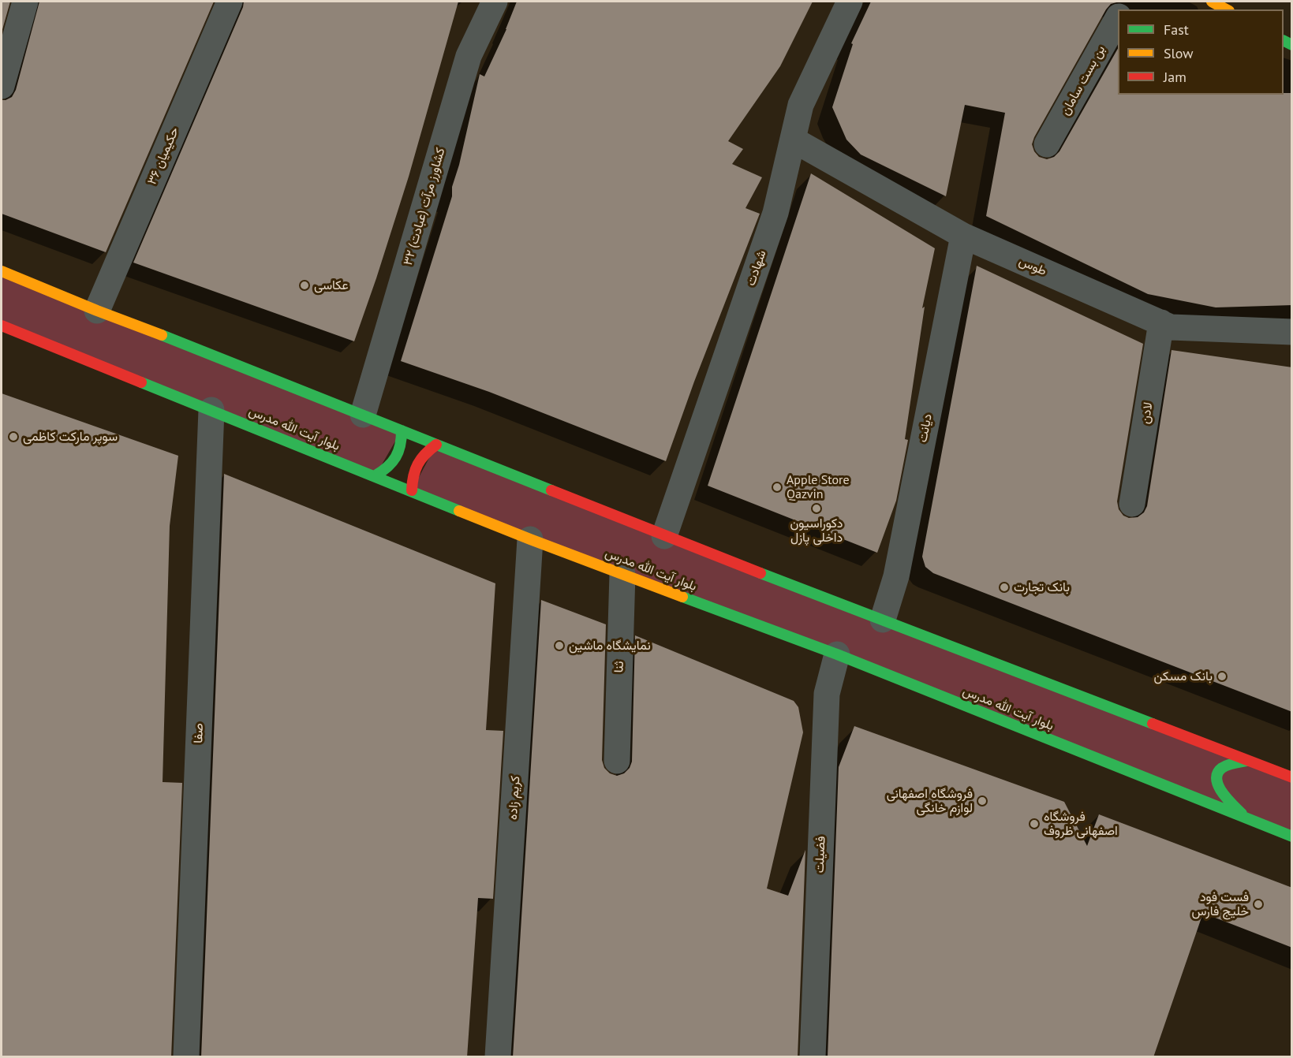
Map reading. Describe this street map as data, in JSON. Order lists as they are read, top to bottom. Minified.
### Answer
{"streets":{"main road":["بلوار آیت الله مدرس"],"street":["بن بست سامان","۳۶ حکیمیان","۳۲ کشاورز مرآت (عبادت)","طوس","شهادت","لادن","دیانت","ثنا","صفا","کریم زاده","فضیلت"]},"crossings":[["طوس","شهادت"],["طوس","لادن"],["طوس","دیانت"],["بلوار آیت الله مدرس","ثنا"],["بلوار آیت الله مدرس","صفا"],["بلوار آیت الله مدرس","کریم زاده"],["بلوار آیت الله مدرس","فضیلت"]],"places":["عکاسی","سوپر مارکت کاظمی","Apple Store Qazvin","دکوراسیون داخلی پازل","بانک تجارت","نمایشگاه ماشین","بانک مسکن","فروشگاه اصفهانی لوازم خانگی","فروشگاه اصفهانی ظروف","فست فود خلیج فارس"],"legend":["Fast","Slow","Jam"]}
